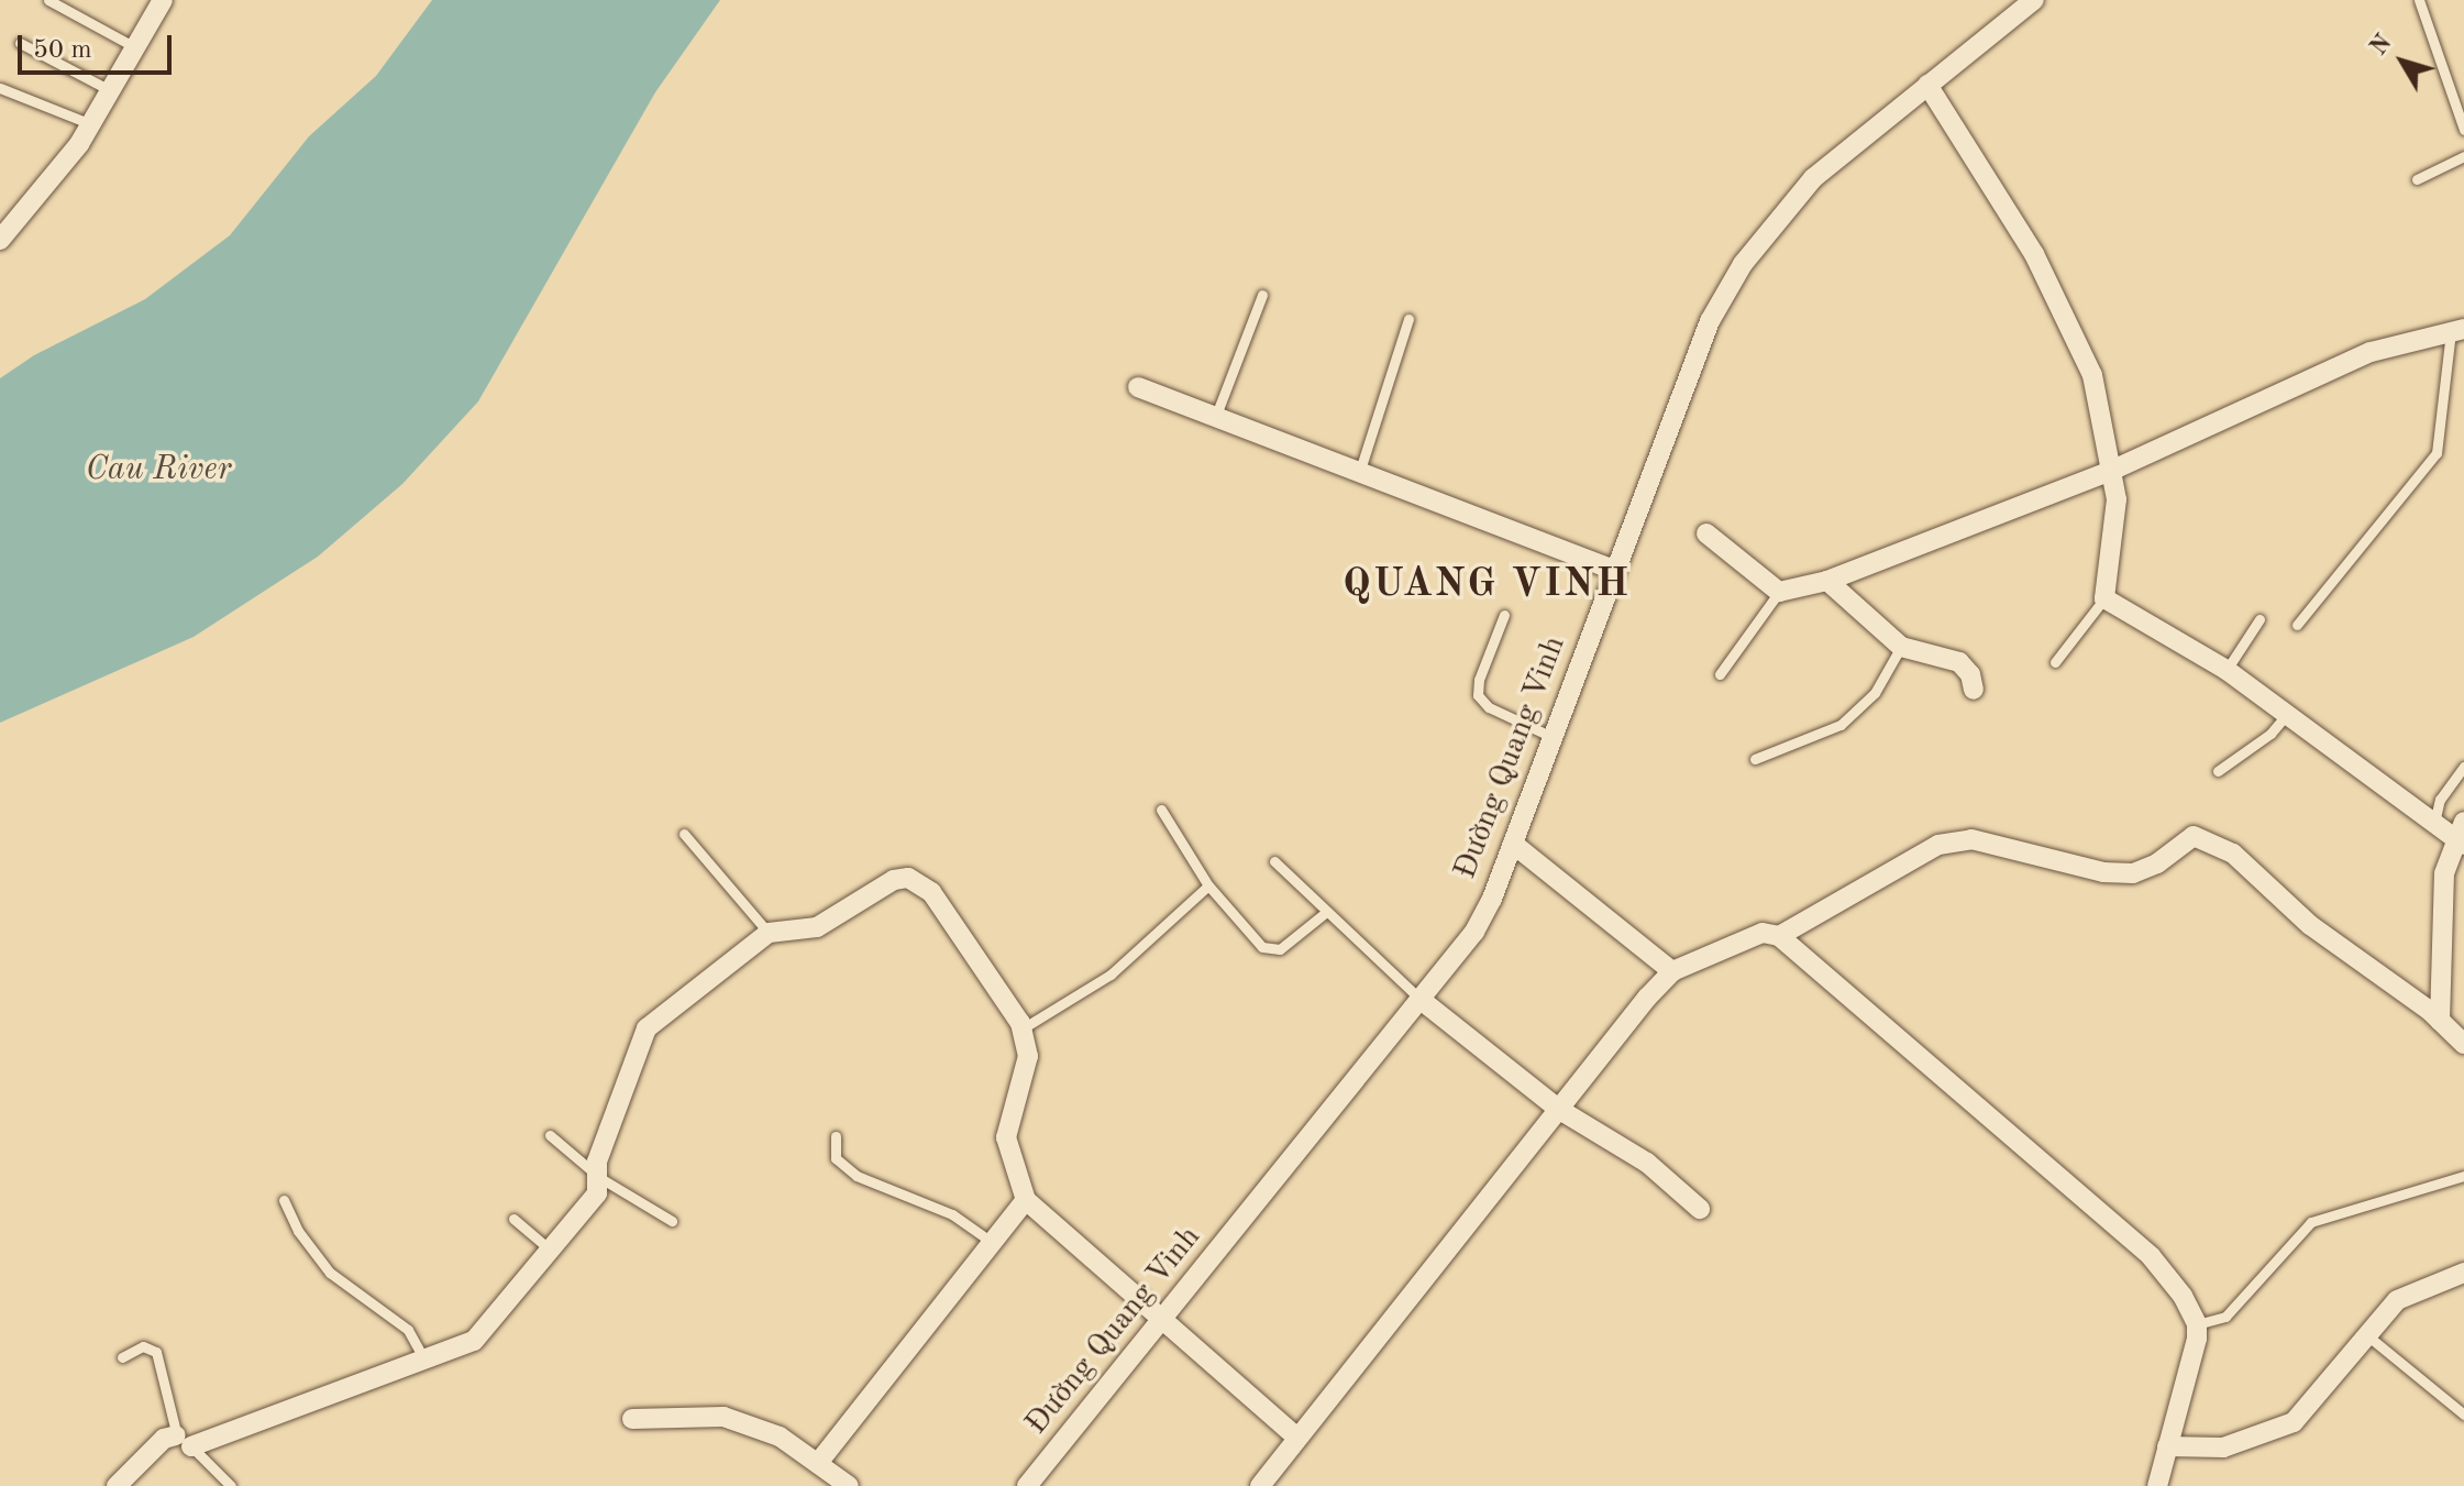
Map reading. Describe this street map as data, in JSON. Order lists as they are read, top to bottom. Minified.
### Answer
{"streets":{"street":["Đường Quang Vinh"]},"districts":["QUANG VINH"],"water":["Cau River"],"scale_bar":"50 m","north":"top left"}
